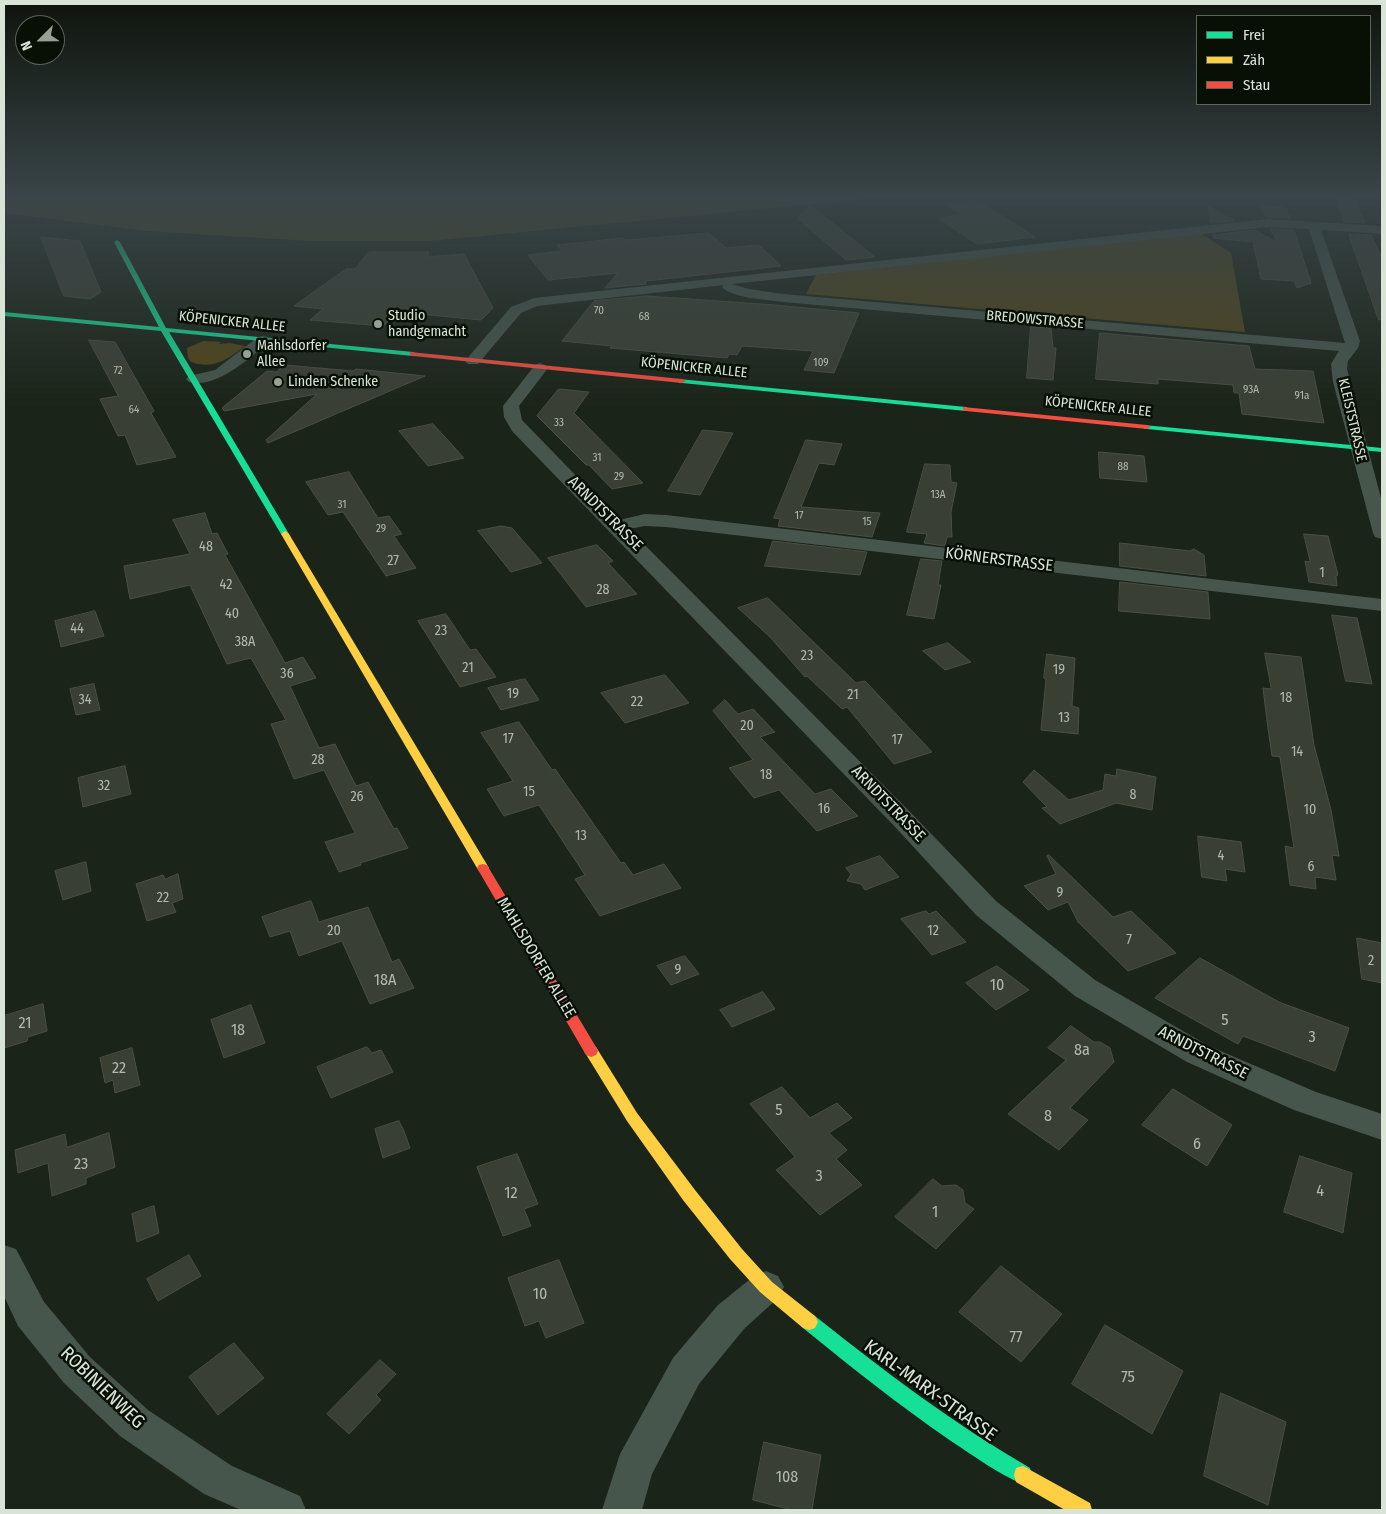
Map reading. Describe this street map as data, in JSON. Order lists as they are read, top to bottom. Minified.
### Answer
{"streets":{"street":["BREDOWSTRASSE","KÖPENICKER ALLEE","KLEISTSTRASSE","ARNDTSTRASSE","KÖRNERSTRASSE","MAHLSDORFER ALLEE","ROBINIENWEG","KARL-MARX-STRASSE"]},"crossings":[["BREDOWSTRASSE","KLEISTSTRASSE"],["KÖPENICKER ALLEE","KLEISTSTRASSE"],["KÖPENICKER ALLEE","ARNDTSTRASSE"],["KÖPENICKER ALLEE","MAHLSDORFER ALLEE"],["ARNDTSTRASSE","KÖRNERSTRASSE"],["MAHLSDORFER ALLEE","KARL-MARX-STRASSE"]],"places":["Studio handgemacht","Mahlsdorfer Allee","Linden Schenke"],"house_numbers":["70","68","109","72","93A","91a","64","33","31","88","29","13A","31","17","15","29","48","27","1","42","28","40","44","23","38A","23","21","19","36","19","21","18","34","22","13","20","17","17","14","28","18","32","15","8","26","16","10","13","4","6","9","22","20","12","7","2","9","18A","10","5","21","18","3","8a","22","5","8","6","23","3","4","12","1","10","77","75","108"],"legend":["Frei","Zäh","Stau"],"north":"bottom left"}
